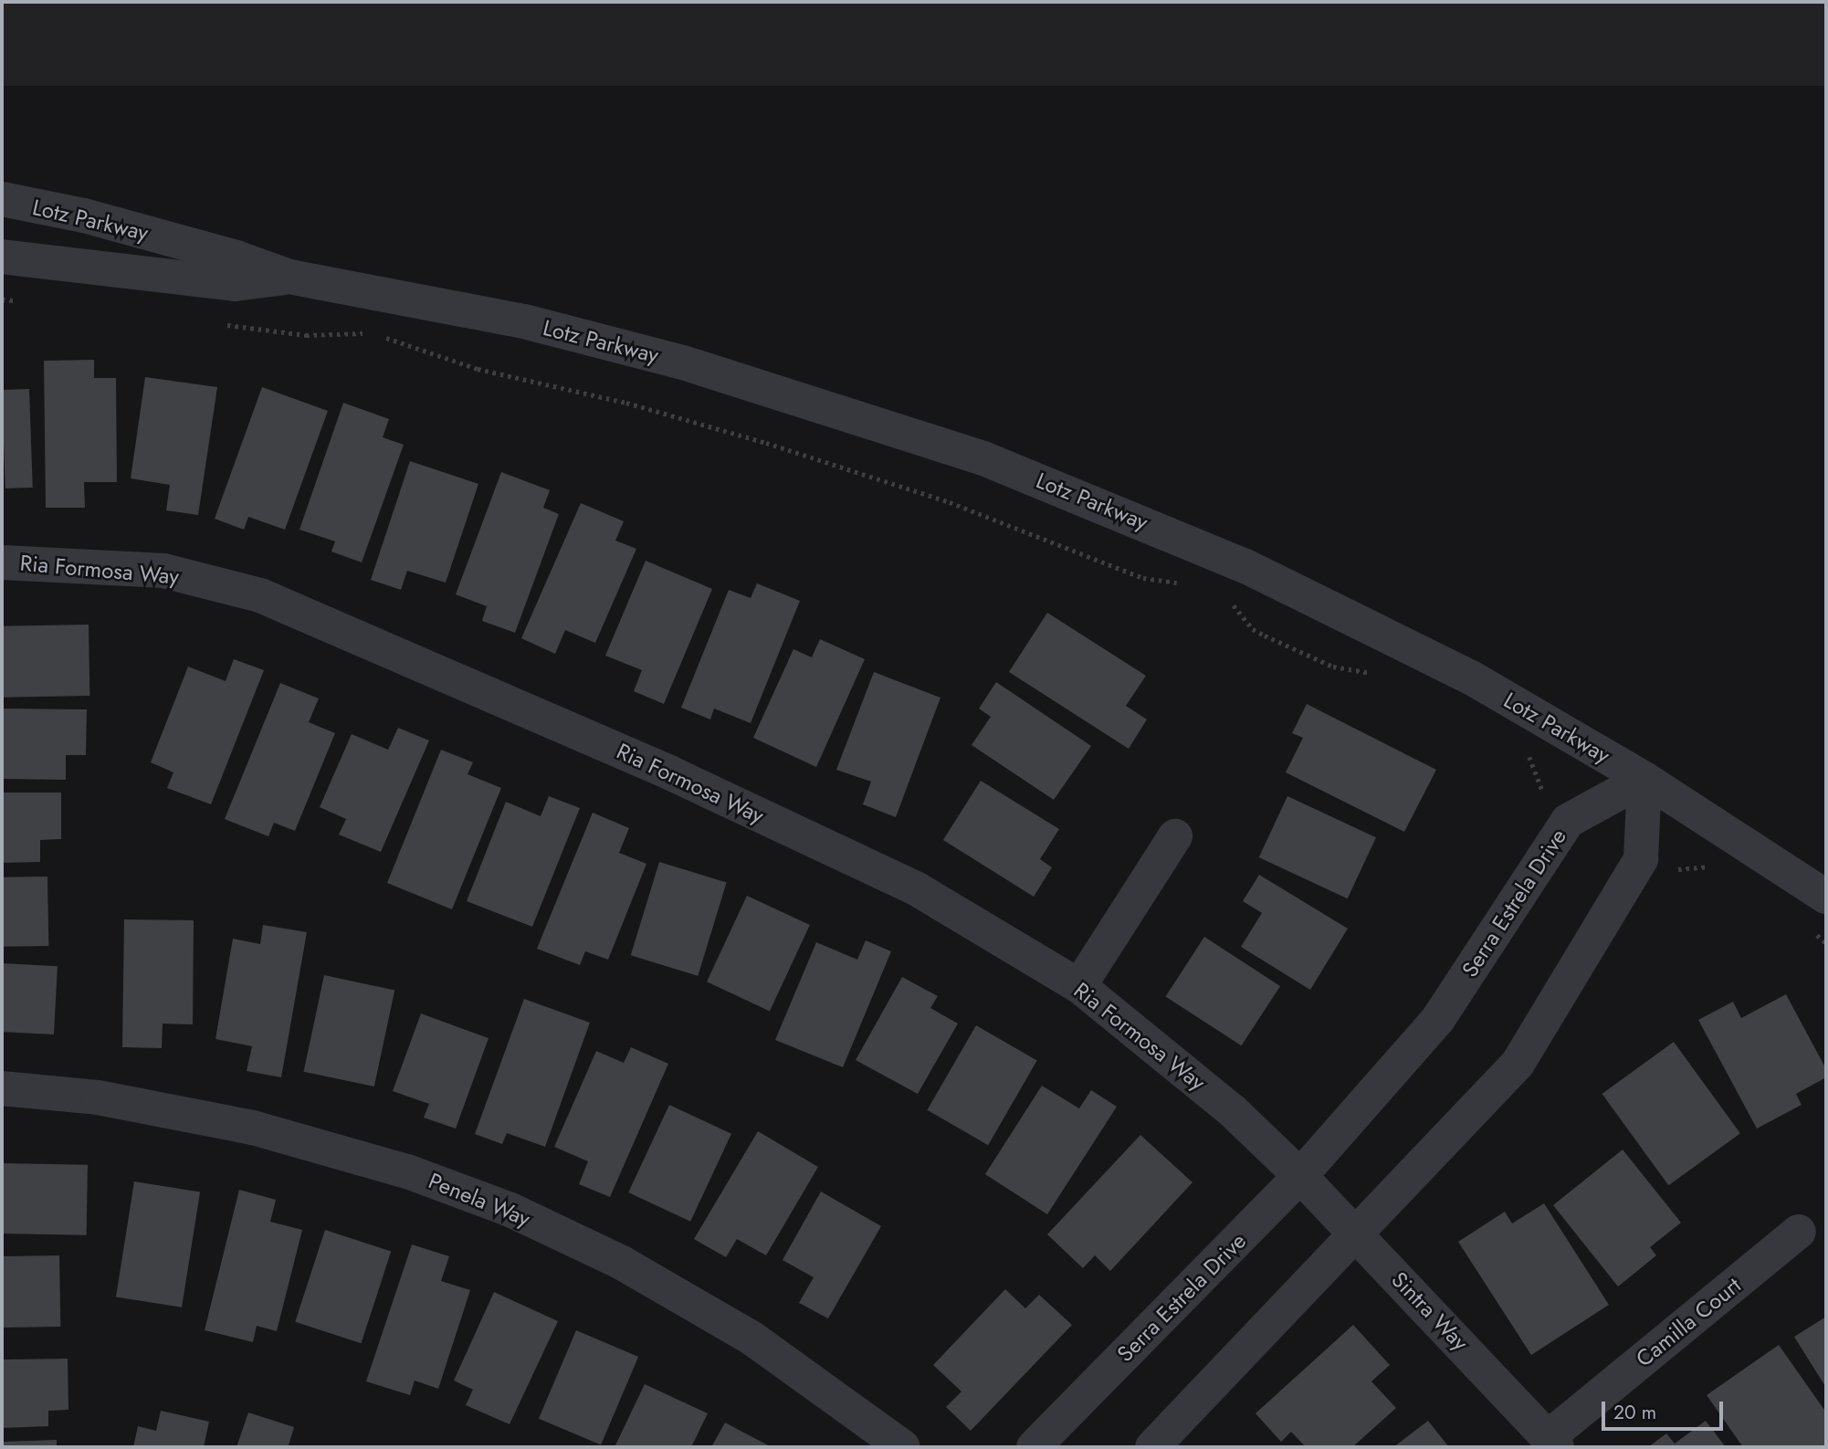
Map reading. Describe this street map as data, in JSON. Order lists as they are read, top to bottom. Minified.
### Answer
{"streets":{"street":["Lotz Parkway","Ria Formosa Way","Serra Estrela Drive","Penela Way","Sintra Way","Camilla Court"]},"crossings":[["Lotz Parkway","Serra Estrela Drive"],["Ria Formosa Way","Serra Estrela Drive"],["Ria Formosa Way","Sintra Way"],["Serra Estrela Drive","Sintra Way"],["Sintra Way","Camilla Court"]],"scale_bar":"20 m"}
